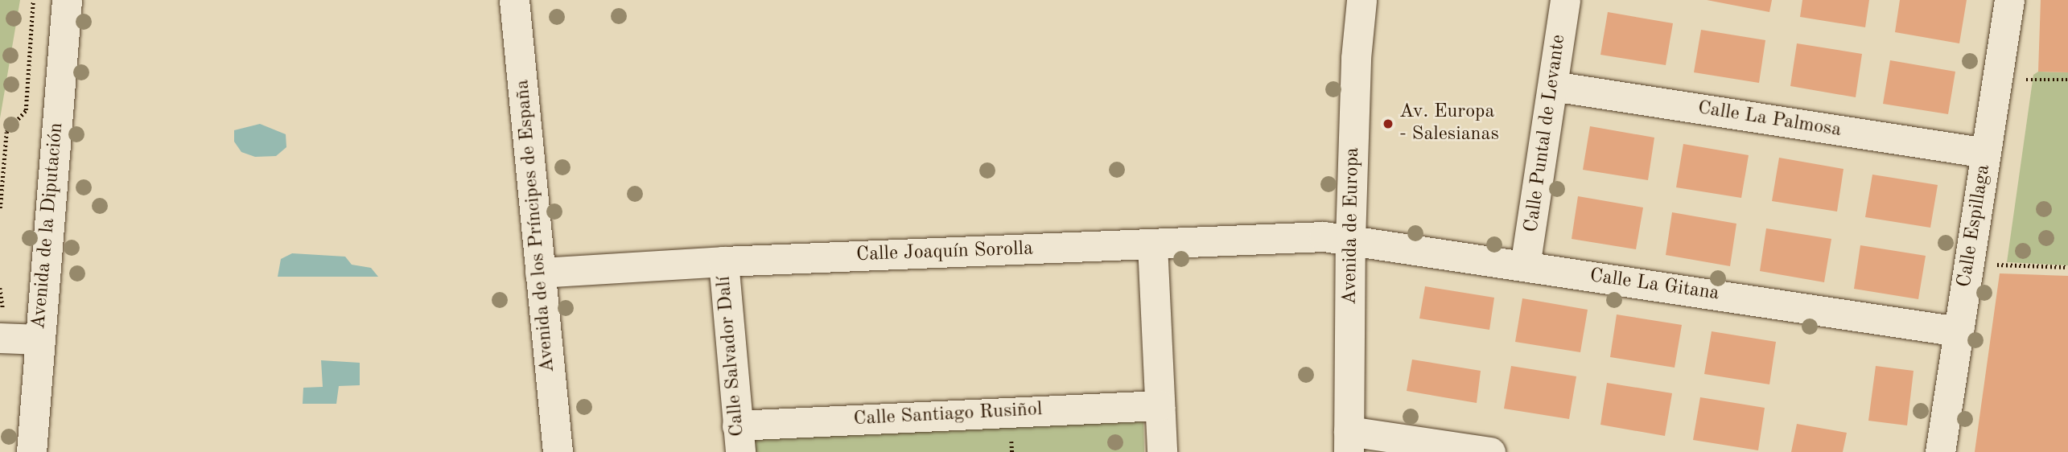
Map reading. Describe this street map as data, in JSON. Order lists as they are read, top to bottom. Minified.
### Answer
{"streets":{"street":["Calle La Palmosa","Calle Puntal de Levante","Avenida de la Diputación","Avenida de los Príncipes de España","Avenida de Europa","Calle Espillaga","Calle Joaquín Sorolla","Calle La Gitana","Calle Salvador Dalí","Calle Santiago Rusiñol"]},"crossings":[["Calle La Palmosa","Calle Puntal de Levante"],["Calle La Palmosa","Calle Espillaga"],["Calle Puntal de Levante","Calle La Gitana"],["Avenida de los Príncipes de España","Calle Joaquín Sorolla"],["Avenida de Europa","Calle Joaquín Sorolla"],["Avenida de Europa","Calle La Gitana"],["Calle Espillaga","Calle La Gitana"],["Calle Joaquín Sorolla","Calle La Gitana"],["Calle Joaquín Sorolla","Calle Salvador Dalí"],["Calle Salvador Dalí","Calle Santiago Rusiñol"]],"places":["Av. Europa - Salesianas"]}
